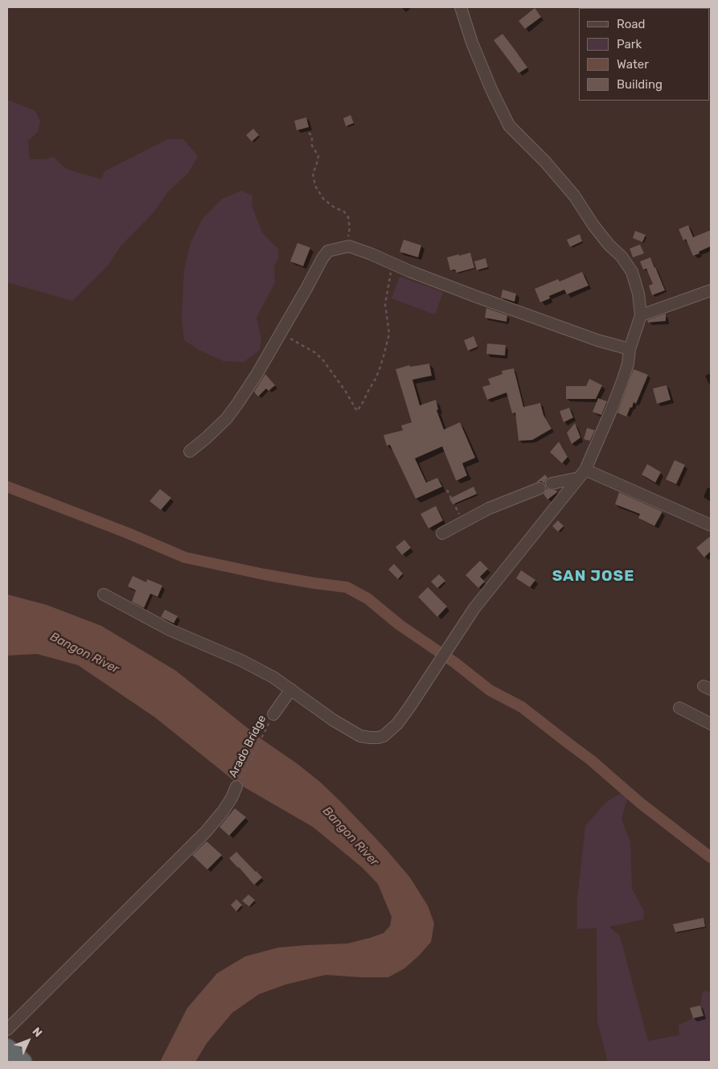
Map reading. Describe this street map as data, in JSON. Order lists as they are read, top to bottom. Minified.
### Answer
{"streets":{"path":["Arado Bridge"]},"districts":["SAN JOSE"],"water":["Bangon River"],"legend":["Road","Park","Water","Building"],"north":"top right"}
